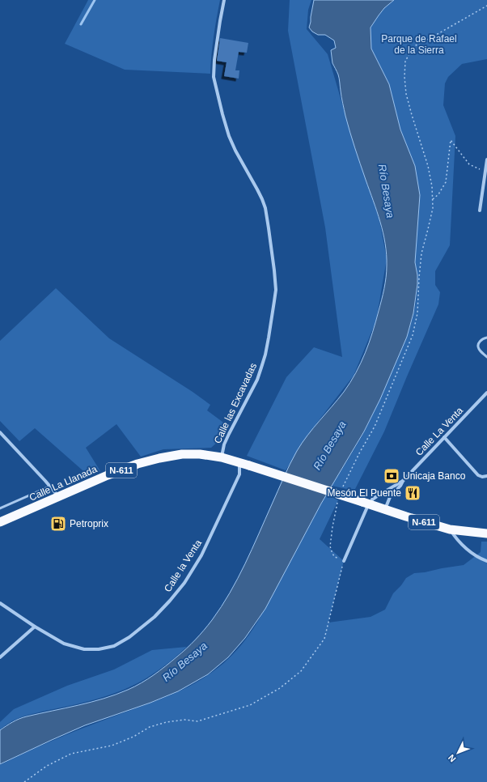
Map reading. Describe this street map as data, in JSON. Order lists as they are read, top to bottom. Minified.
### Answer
{"streets":{"highway":["N-611","Calle La Llanada"],"street":["Calle las Excavadas","Calle La Venta","Calle la Venta"]},"crossings":[["Calle las Excavadas","Calle La Llanada"],["Calle La Venta","N-611"],["Calle La Venta","Calle La Llanada"],["N-611","Calle La Llanada"],["Calle La Llanada","Calle la Venta"]],"water":["Río Besaya"],"parks":["Parque de Rafael de la Sierra"],"places":{"bank":["Unicaja Banco"],"restaurant":["Mesón El Puente"],"fuel station":["Petroprix"]},"north":"bottom left"}
